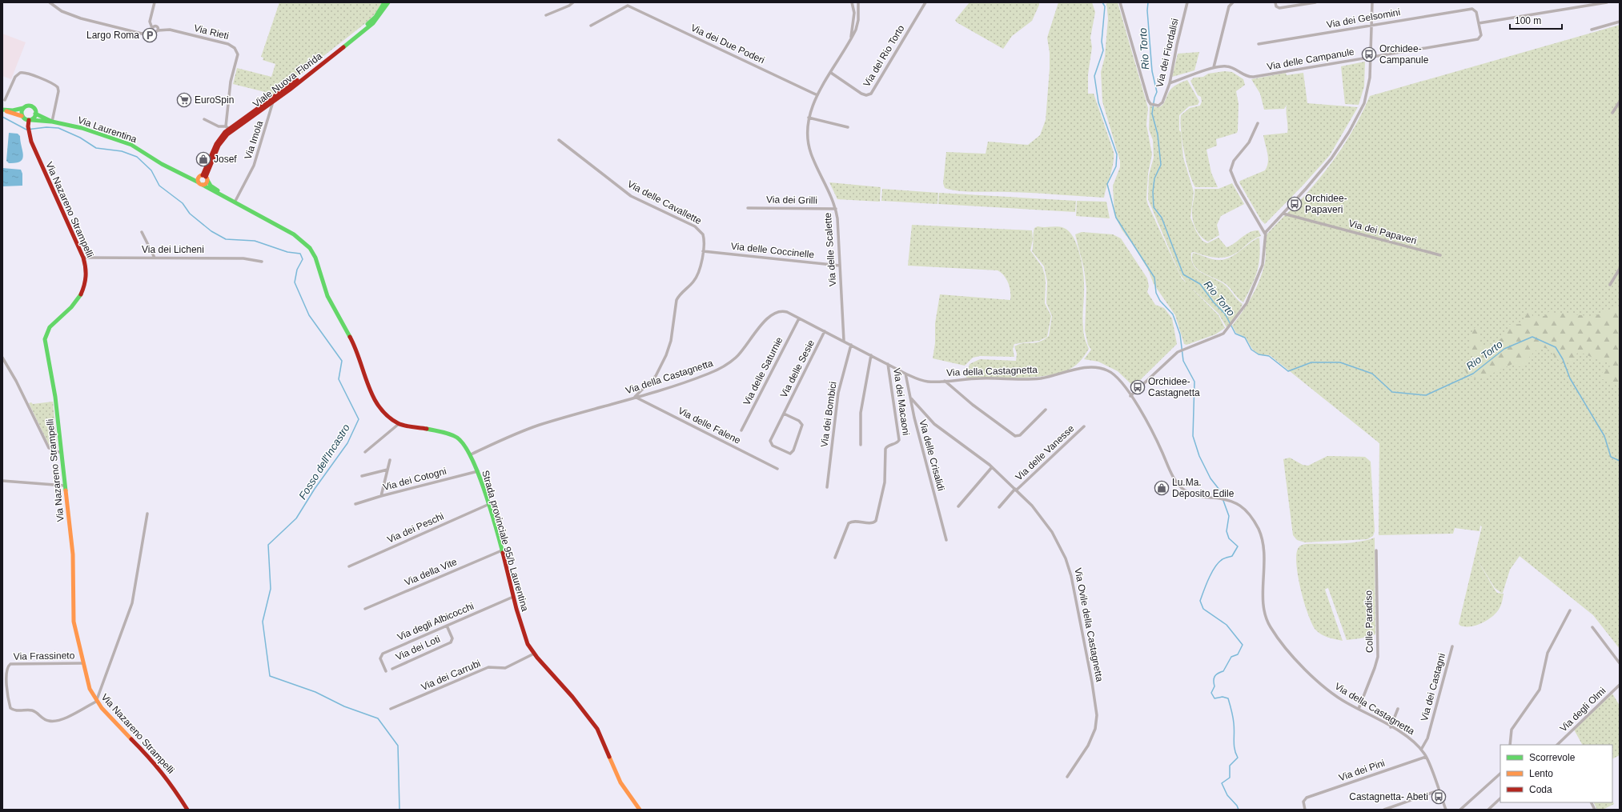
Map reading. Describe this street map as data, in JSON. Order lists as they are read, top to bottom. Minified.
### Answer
{"streets":{"street":["Via dei Gelsomini","Via Rieti","Via dei Due Poderi","Via dei Fiordalisi","Via del Rio Torto","Via delle Campanule","Viale Nuova Florida","Via Laurentina","Via Imola","Via dei Grilli","Via delle Cavallette","Via Nazareno Strampelli","Via dei Papaveri","Via dei Licheni","Via delle Scalette","Via delle Coccinelle","Via delle Sesie","Via delle Saturnie","Via della Castagnetta","Via dei Macaoni","Via dei Bombici","Via delle Falene","Via delle Vanesse","Via delle Crisalidi","Via dei Cotogni","Via dei Peschi","Strada provinciale 95/b Laurentina","Via della Vite","Via degli Albicocchi","Colle Paradiso","Via Ovile della Castagnetta","Via dei Loti","Via Frassineto","Via dei Carrubi","Via dei Castagni","Via degli Olmi","Via dei Pini"]},"crossings":[["Via dei Gelsomini","Via delle Campanule"],["Via Rieti","Viale Nuova Florida"],["Via dei Due Poderi","Via delle Scalette"],["Via dei Fiordalisi","Via delle Campanule"],["Via del Rio Torto","Via delle Scalette"],["Viale Nuova Florida","Via Laurentina"],["Viale Nuova Florida","Via Imola"],["Via Laurentina","Via Imola"],["Via Laurentina","Via Nazareno Strampelli"],["Via Laurentina","Strada provinciale 95/b Laurentina"],["Via dei Grilli","Via delle Scalette"],["Via delle Cavallette","Via delle Coccinelle"],["Via delle Cavallette","Via della Castagnetta"],["Via delle Cavallette","Via delle Falene"],["Via Nazareno Strampelli","Via dei Licheni"],["Via Nazareno Strampelli","Via Frassineto"],["Via delle Scalette","Via delle Coccinelle"],["Via delle Scalette","Via della Castagnetta"],["Via delle Sesie","Via della Castagnetta"],["Via delle Saturnie","Via della Castagnetta"],["Via della Castagnetta","Via dei Macaoni"],["Via della Castagnetta","Via dei Bombici"],["Via della Castagnetta","Via delle Falene"],["Via della Castagnetta","Via delle Crisalidi"],["Via della Castagnetta","Strada provinciale 95/b Laurentina"],["Via della Castagnetta","Colle Paradiso"],["Via della Castagnetta","Via dei Castagni"],["Via della Castagnetta","Via dei Pini"],["Via delle Vanesse","Via Ovile della Castagnetta"],["Via delle Crisalidi","Via Ovile della Castagnetta"],["Via dei Cotogni","Strada provinciale 95/b Laurentina"],["Via dei Peschi","Strada provinciale 95/b Laurentina"],["Strada provinciale 95/b Laurentina","Via della Vite"],["Strada provinciale 95/b Laurentina","Via degli Albicocchi"],["Strada provinciale 95/b Laurentina","Via dei Carrubi"],["Via degli Albicocchi","Via dei Loti"]],"water":["Rio Torto","Fosso dell'Incastro"],"places":{"parking":["Largo Roma"],"bus stop":["Orchidee- Campanule","Orchidee- Papaveri","Orchidee- Castagnetta","Castagnetta- Abeti"],"supermarket":["EuroSpin"],"shop":["Josef","Lu.Ma. Deposito Edile"]},"legend":["Scorrevole","Lento","Coda"],"scale_bar":"100 m"}
